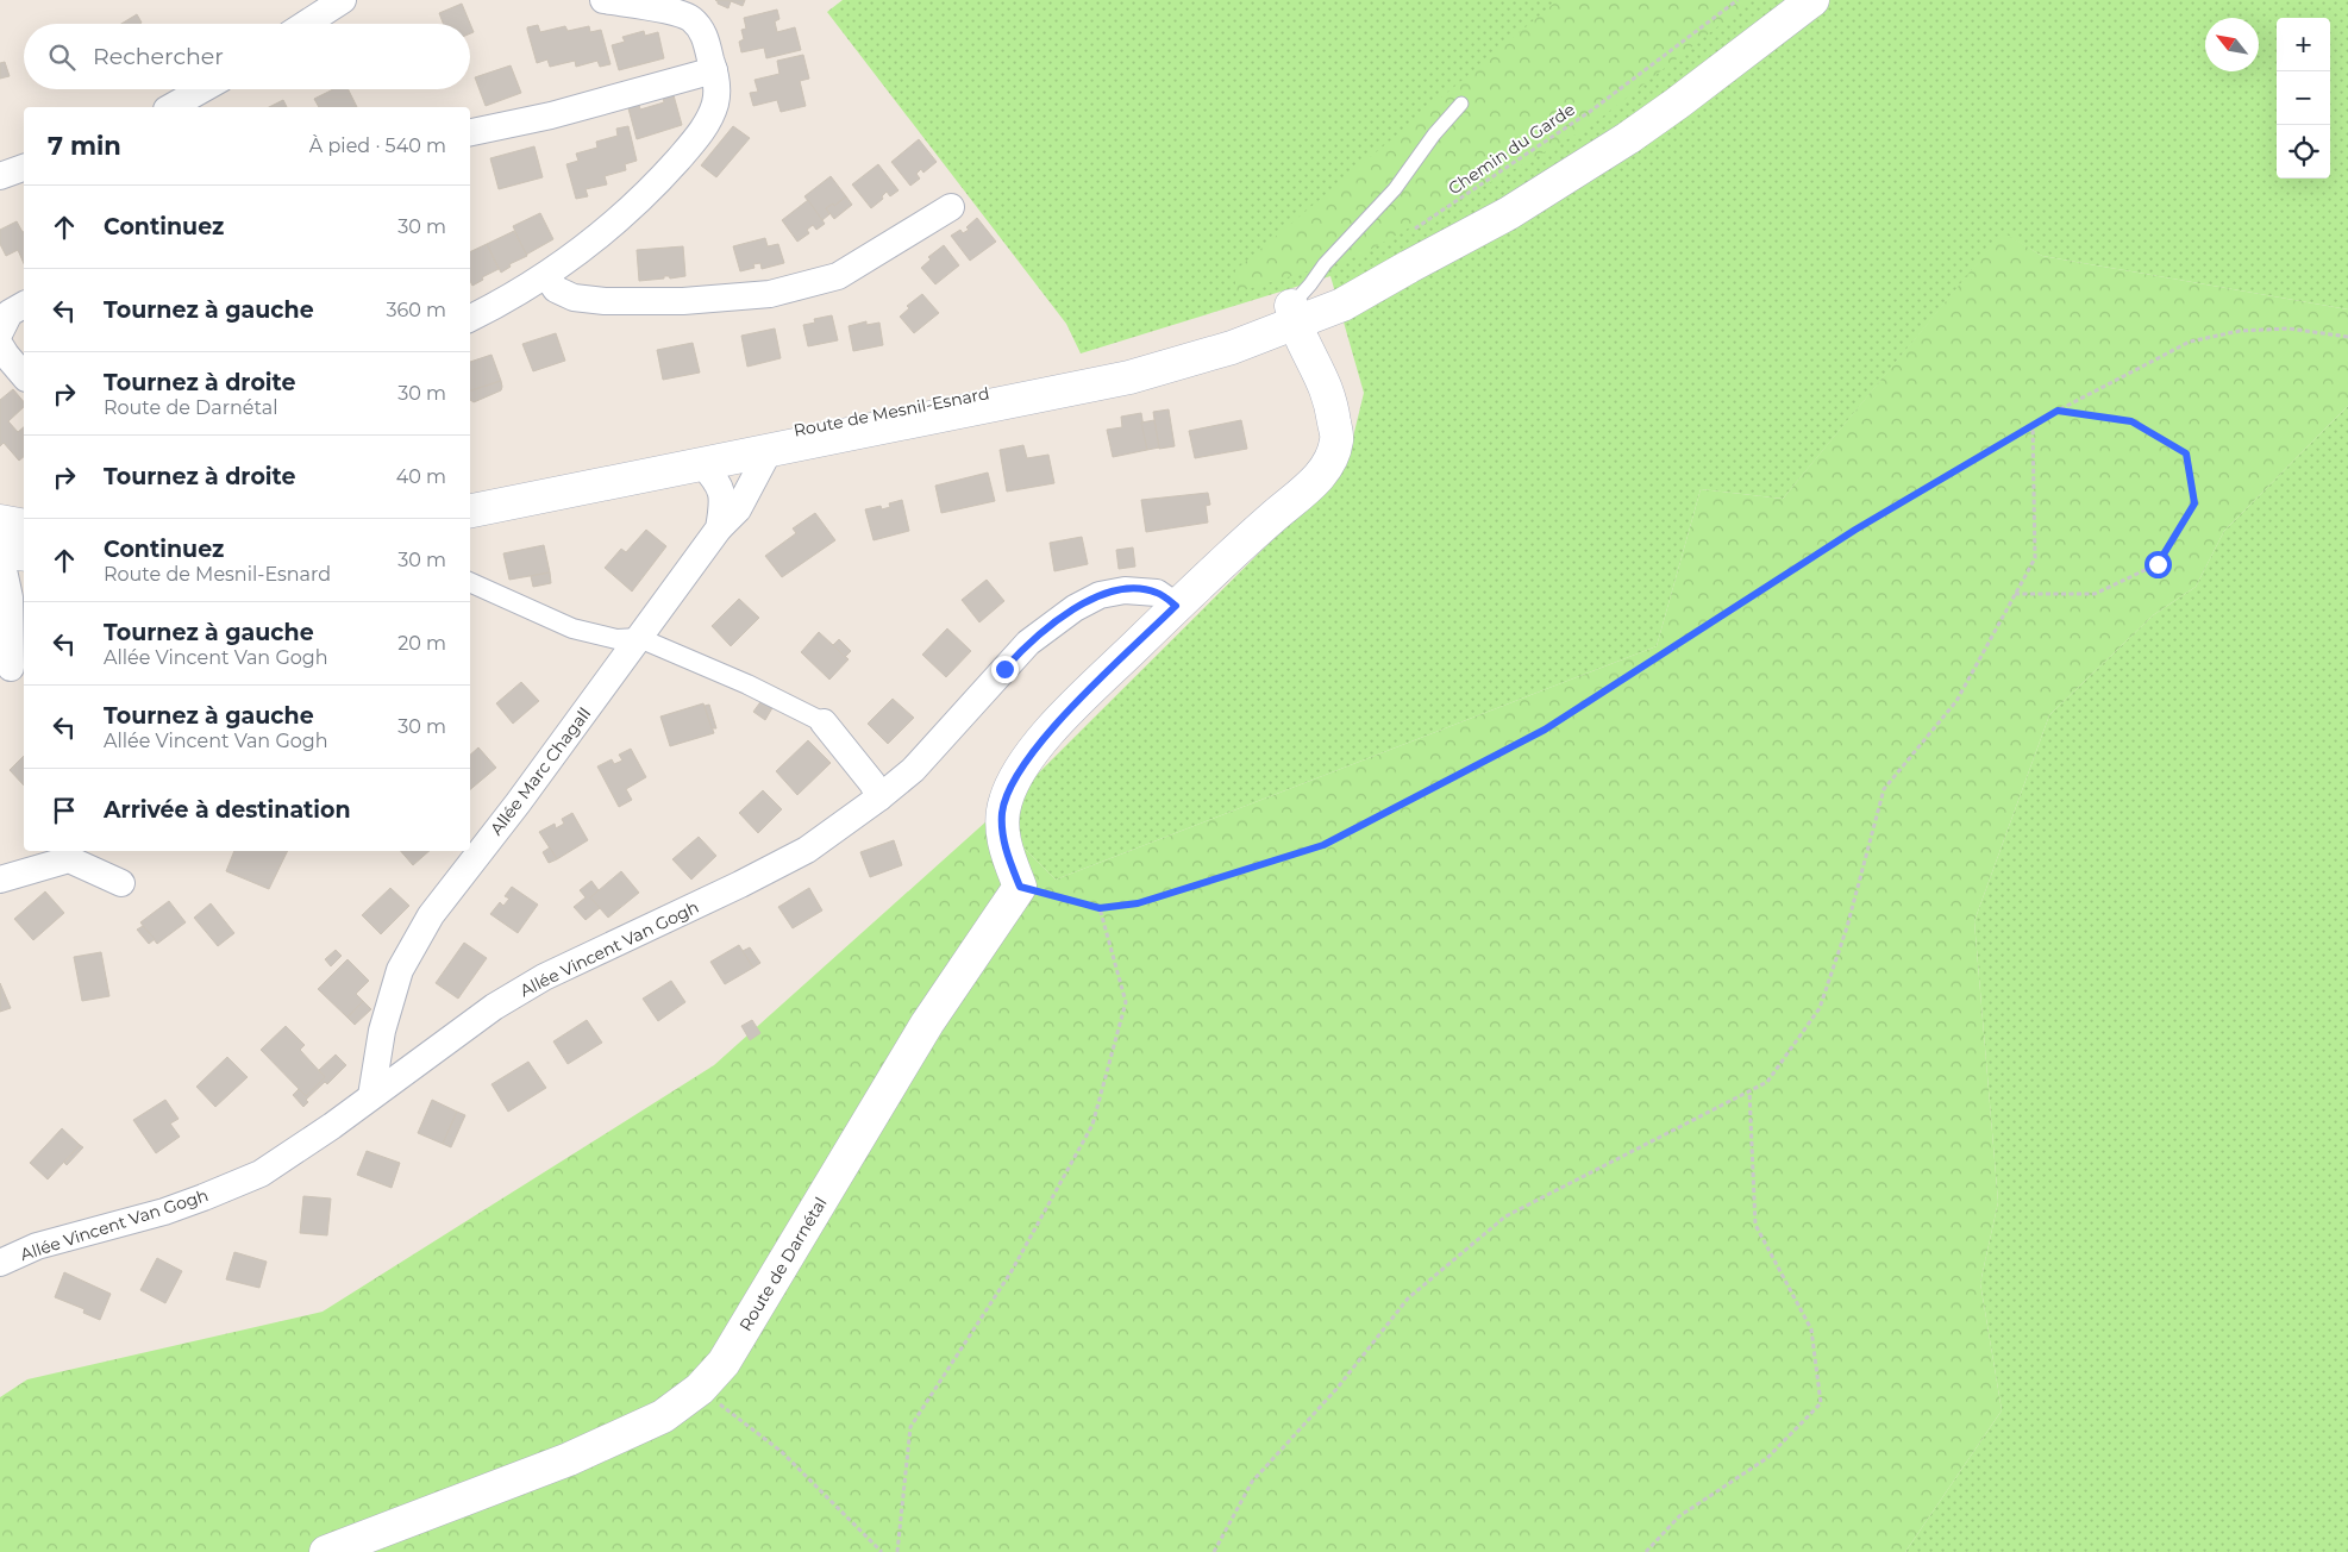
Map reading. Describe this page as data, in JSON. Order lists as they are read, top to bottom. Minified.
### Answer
{"streets":{"main road":["Route de Mesnil-Esnard","Route de Darnétal"],"street":["Allée Marc Chagall","Allée Vincent Van Gogh"],"path":["Chemin du Garde"]},"crossings":[["Route de Mesnil-Esnard","Allée Marc Chagall"],["Allée Marc Chagall","Allée Vincent Van Gogh"]],"north":"top left","page":{"map_buttons":["+","−"],"search":"Rechercher","heading":["7 min","À pied · 540 m"],"list":[["Continuez","30 m"],["Tournez à gauche","360 m"],["Tournez à droite","Route de Darnétal","30 m"],["Tournez à droite","40 m"],["Continuez","Route de Mesnil-Esnard","30 m"],["Tournez à gauche","Allée Vincent Van Gogh","20 m"],["Tournez à gauche","Allée Vincent Van Gogh","30 m"],"Arrivée à destination"]}}
